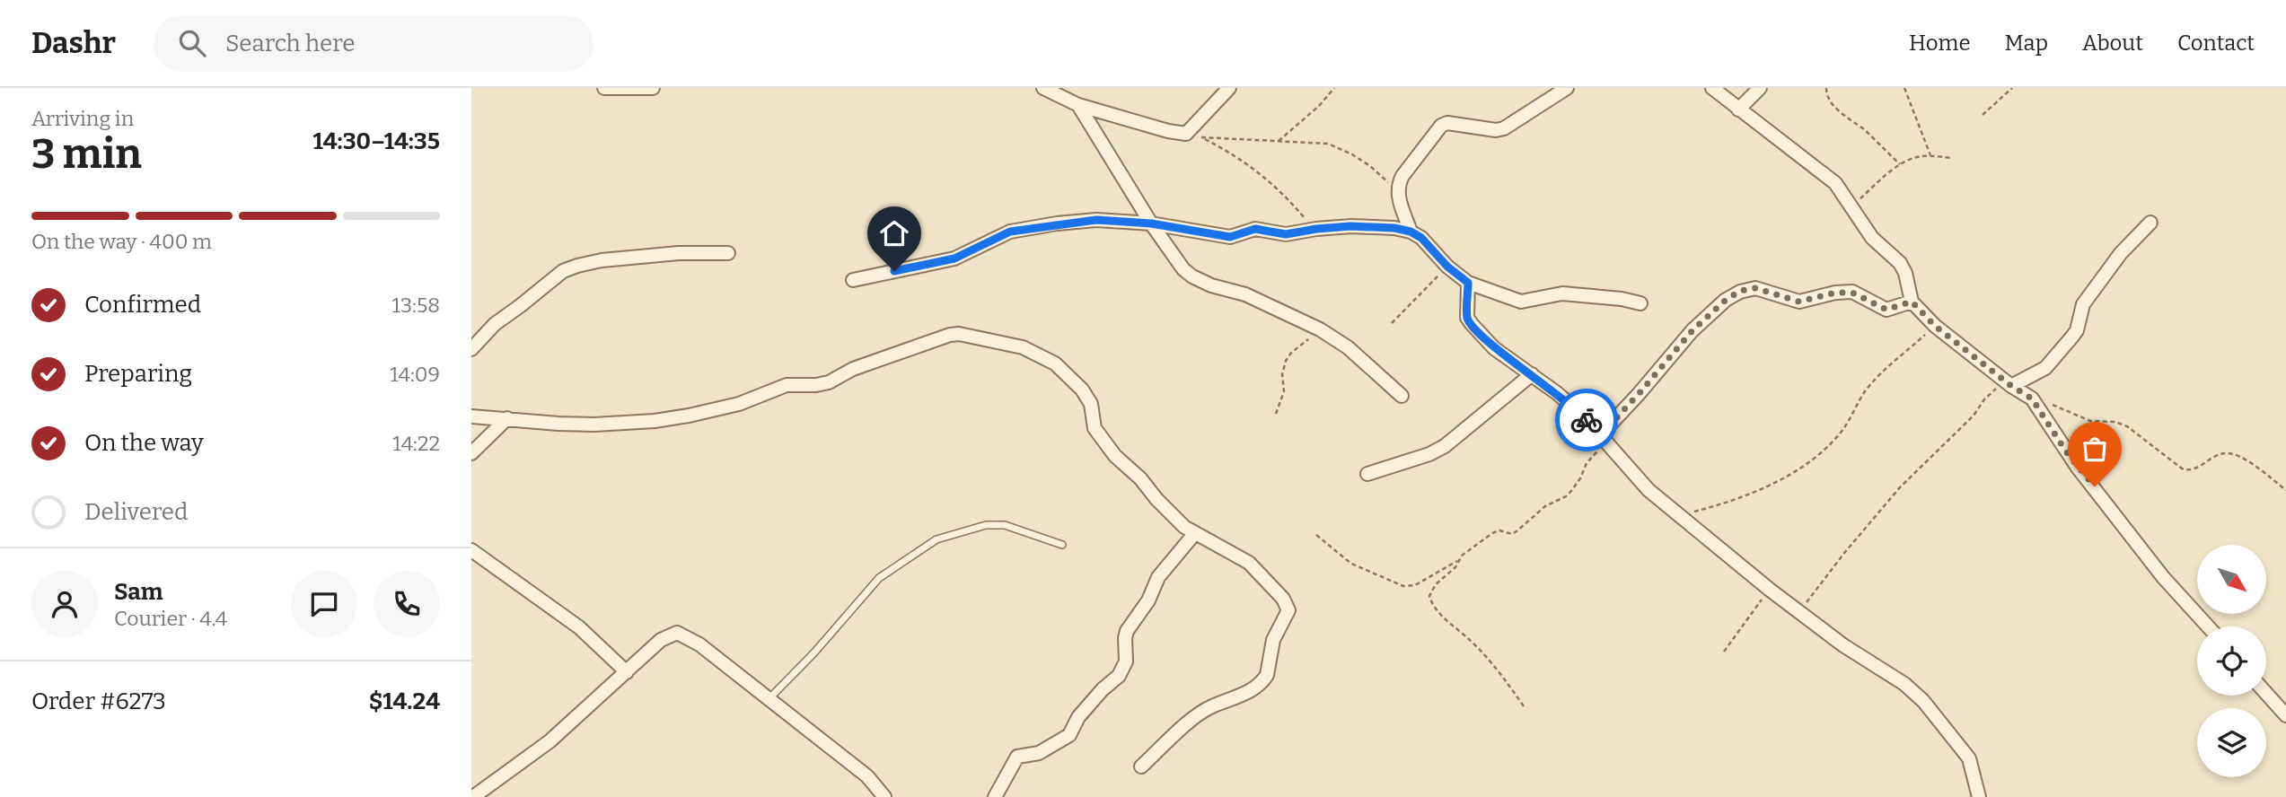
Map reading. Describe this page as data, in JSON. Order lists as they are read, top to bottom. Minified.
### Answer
{"north":"bottom right","page":{"header":"Dashr","search":"Search here","nav":["Home","Map","About","Contact"],"heading":["3 min","Arriving in","14:30–14:35"],"panel":["Sam","Courier · 4.4","Order #6273","$14.24"],"bar":"On the way · 400 m","list":[["Confirmed","13:58"],["Preparing","14:09"],["On the way","14:22"],"Delivered"]}}
